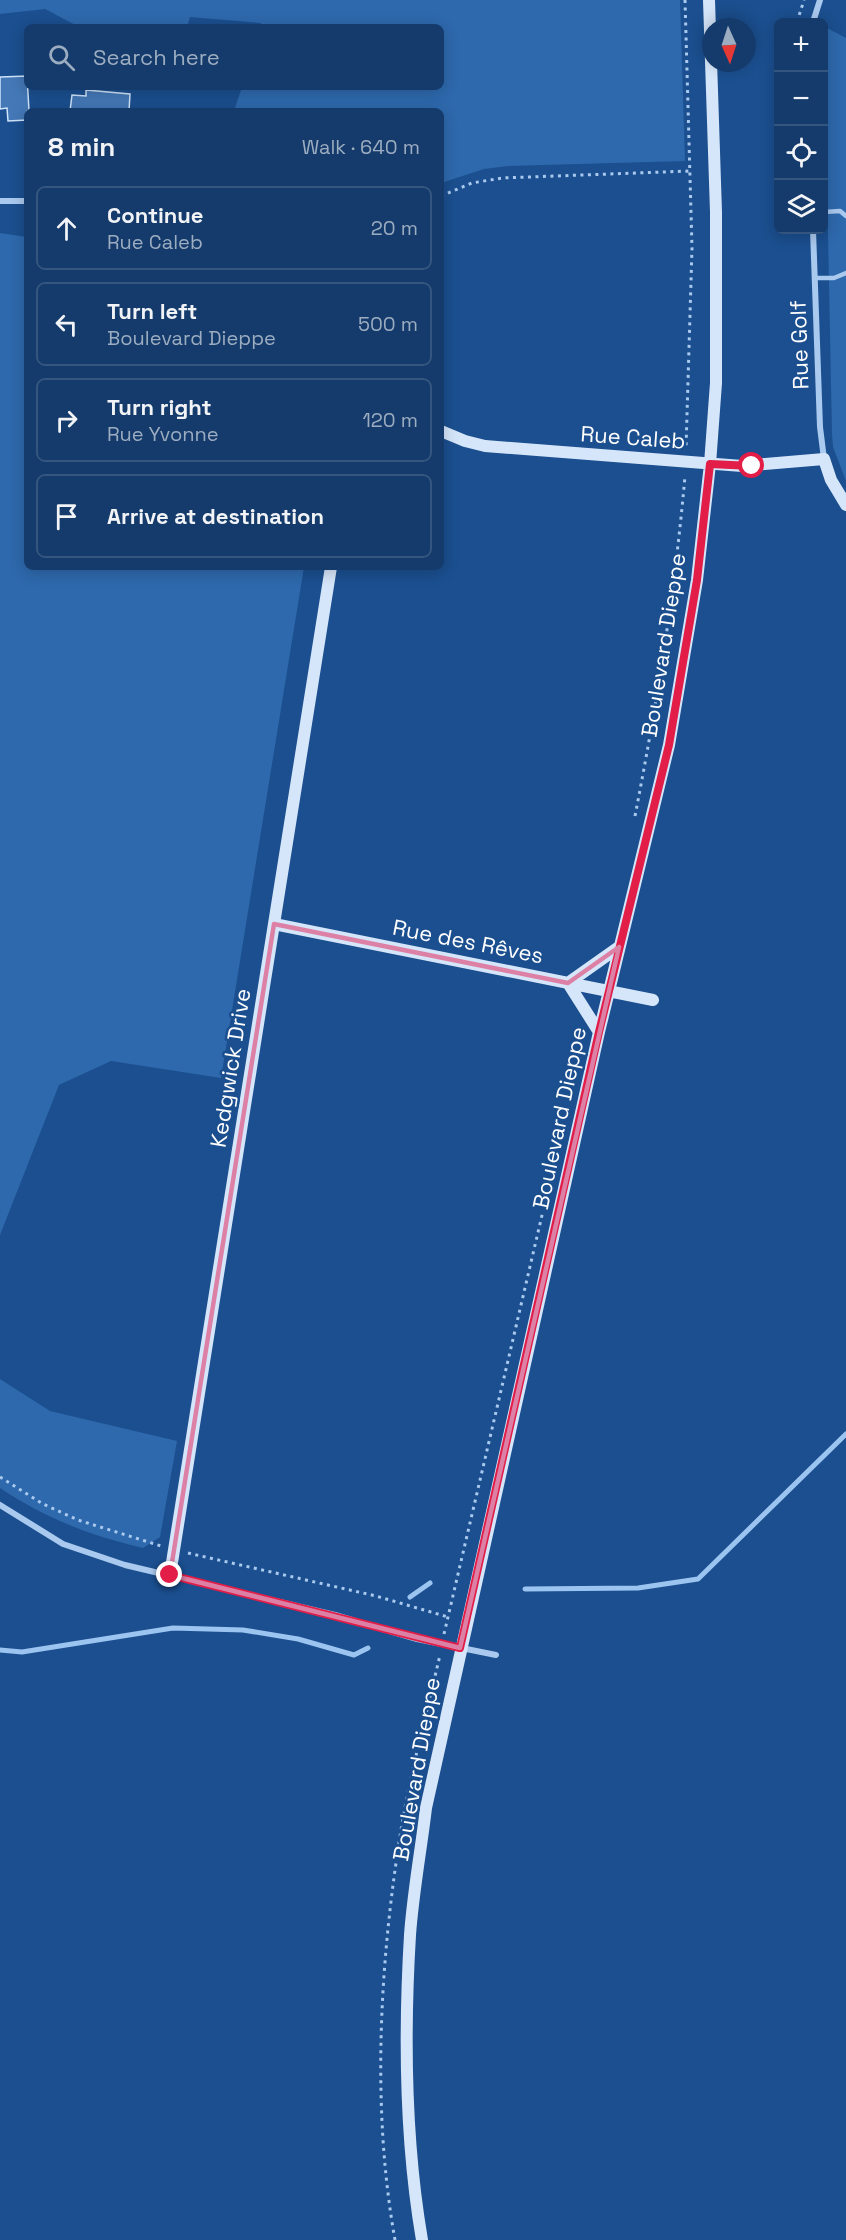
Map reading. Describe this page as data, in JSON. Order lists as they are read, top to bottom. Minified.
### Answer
{"streets":{"main road":["Rue Caleb","Boulevard Dieppe","Rue des Rêves","Kedgwick Drive"],"street":["Rue Golf"]},"crossings":[["Rue Golf","Rue Caleb"],["Rue Caleb","Boulevard Dieppe"],["Boulevard Dieppe","Rue des Rêves"],["Rue des Rêves","Kedgwick Drive"]],"north":"bottom","page":{"map_buttons":["+","−"],"search":"Search here","heading":["8 min","Walk · 640 m"],"list":[["Continue","Rue Caleb","20 m"],["Turn left","Boulevard Dieppe","500 m"],["Turn right","Rue Yvonne","120 m"],"Arrive at destination"]}}
